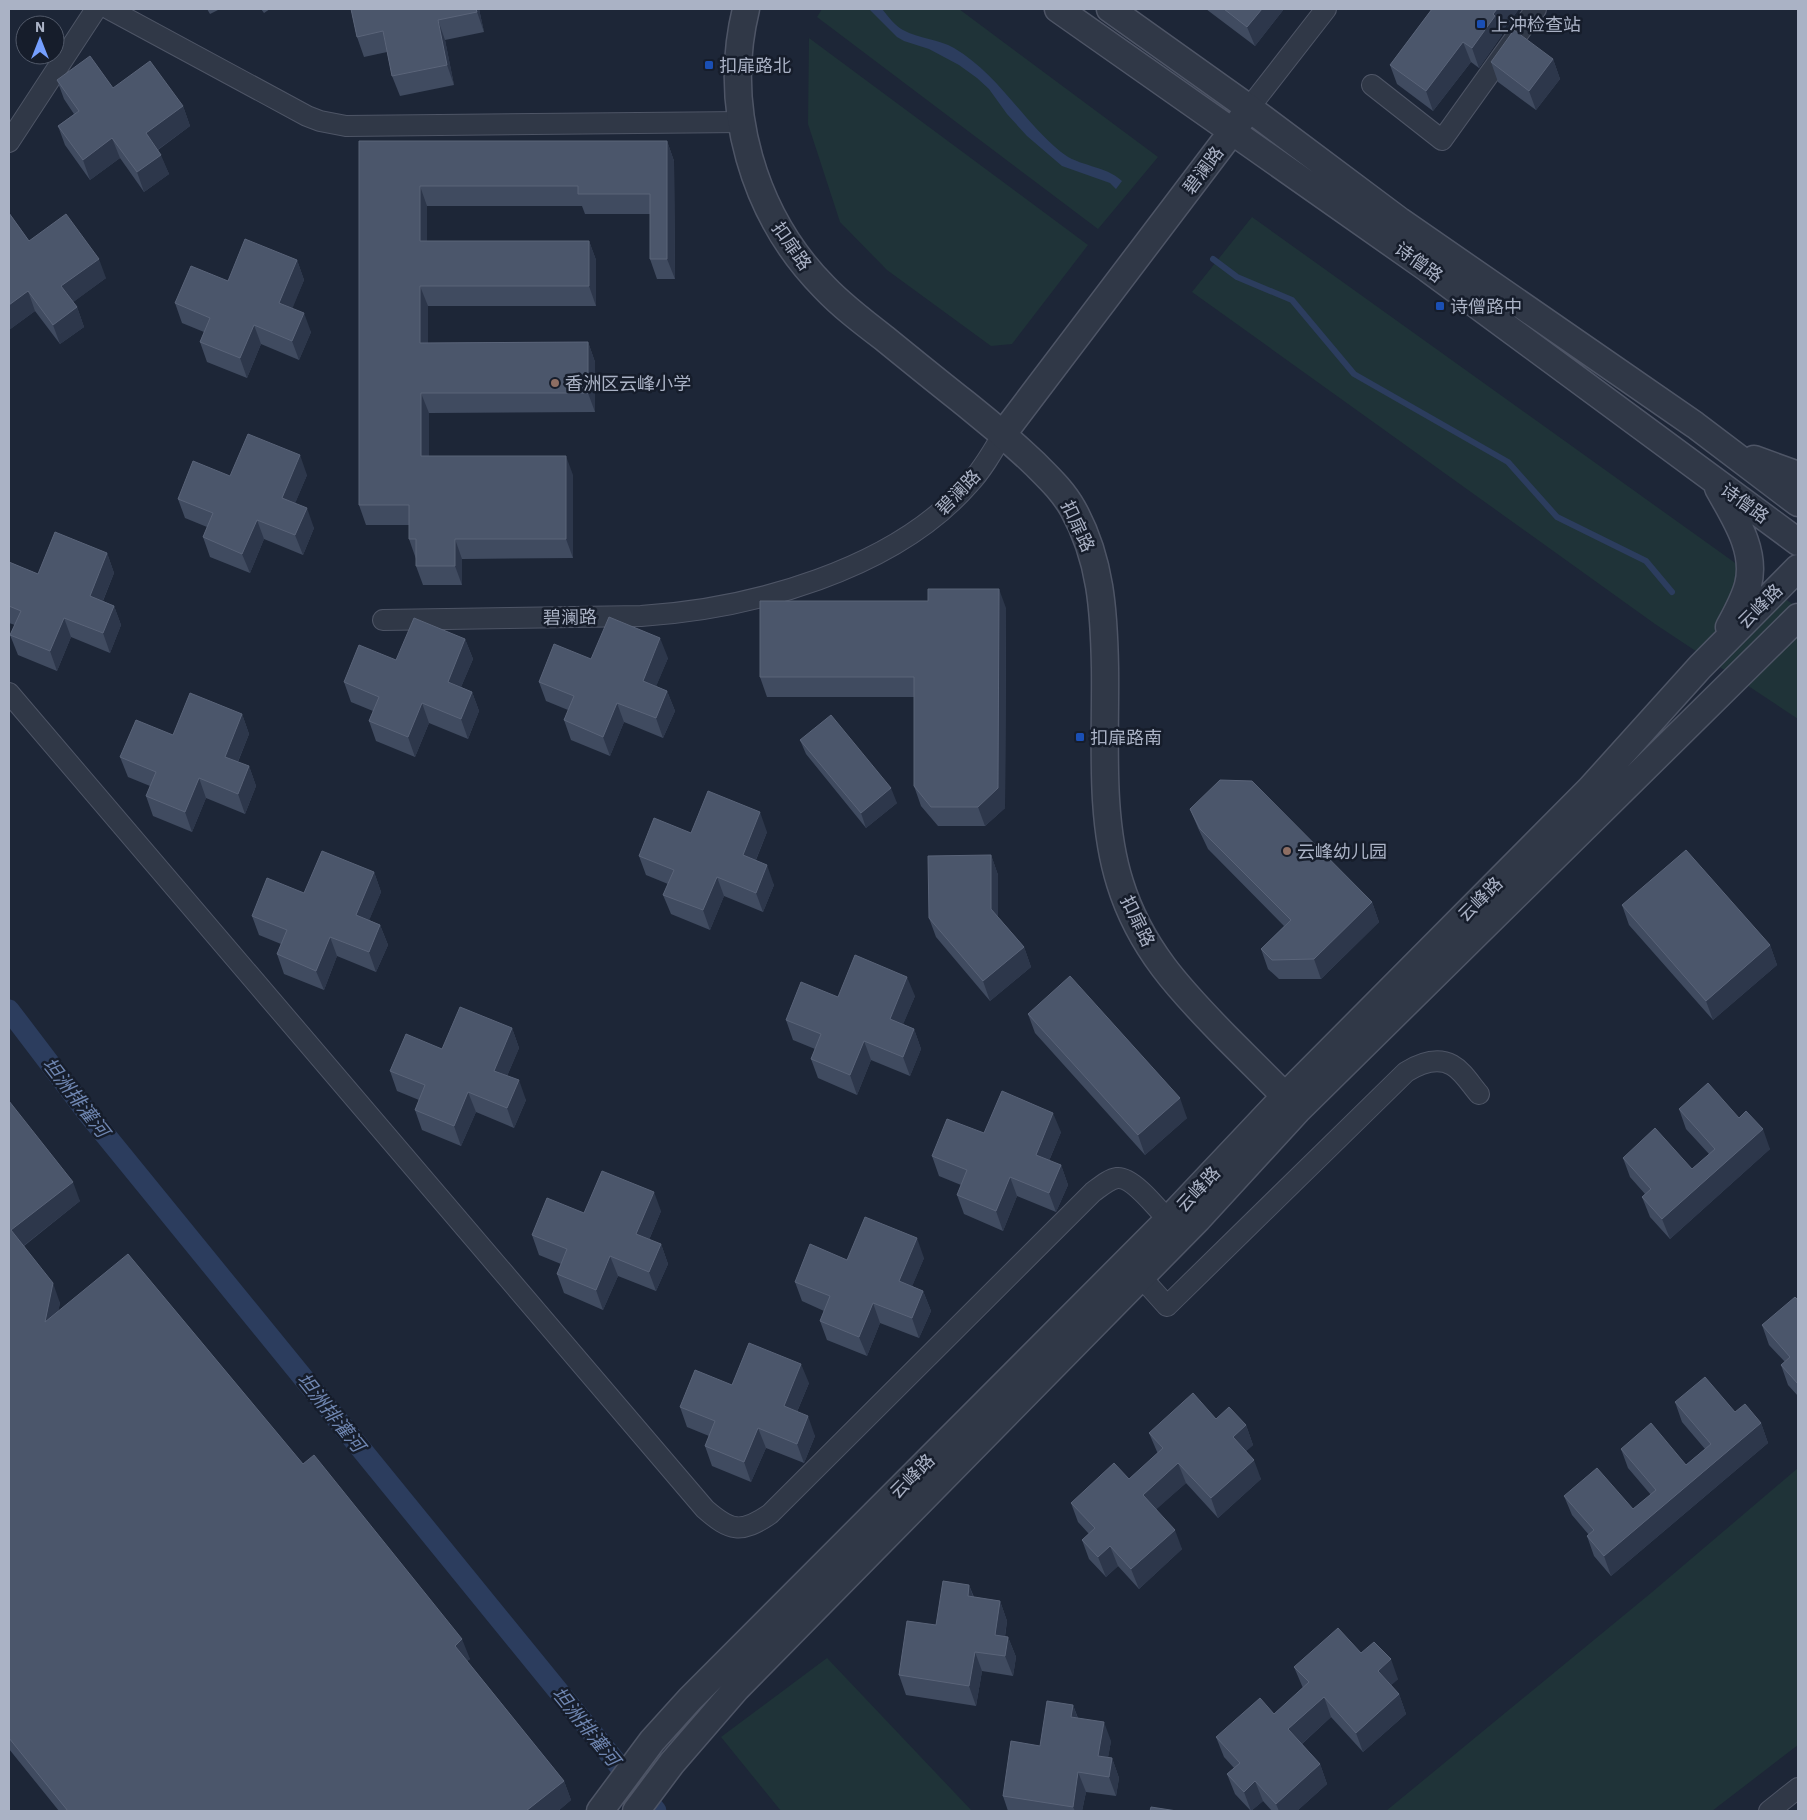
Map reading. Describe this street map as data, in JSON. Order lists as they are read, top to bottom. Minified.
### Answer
{"streets":{"street":["碧澜路","扣扉路","诗僧路","云峰路"]},"crossings":[["碧澜路","扣扉路"],["碧澜路","诗僧路"],["扣扉路","云峰路"]],"water":["坦洲排灌河"],"places":{"transit":["上冲检查站","扣扉路北","诗僧路中","扣扉路南"],"other":["香洲区云峰小学","云峰幼儿园"]},"north":"top"}
